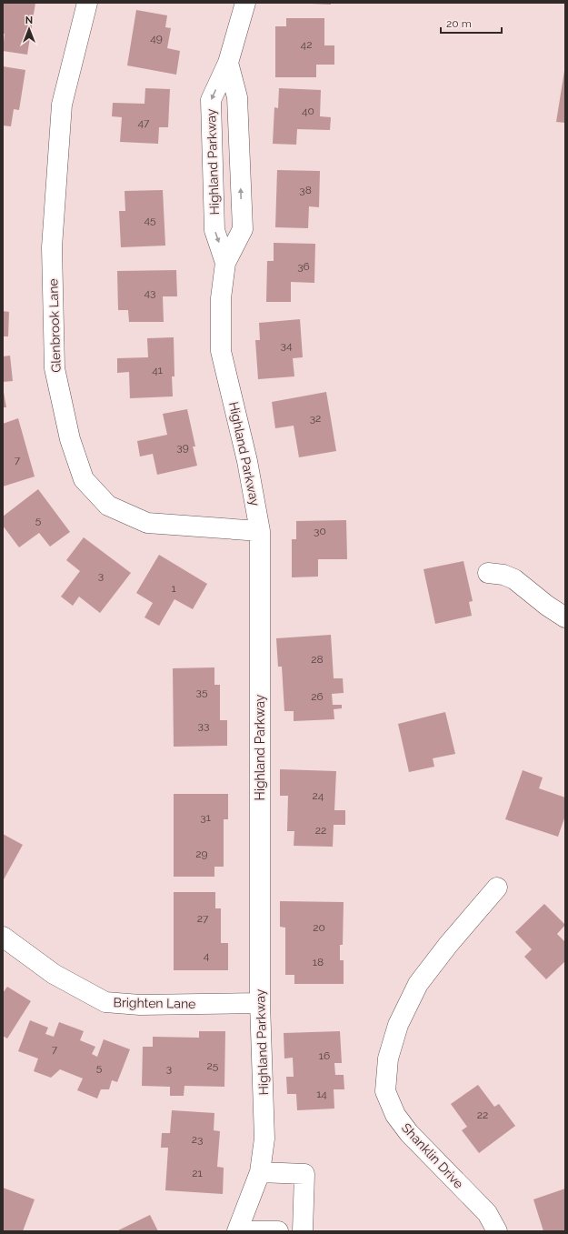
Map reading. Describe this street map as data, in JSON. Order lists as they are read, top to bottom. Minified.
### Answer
{"streets":{"street":["Highland Parkway","Glenbrook Lane","Brighten Lane","Shanklin Drive"]},"crossings":[["Highland Parkway","Glenbrook Lane"],["Highland Parkway","Brighten Lane"]],"house_numbers":["49","42","40","47","38","45","36","43","34","41","32","39","7","5","30","3","1","28","35","26","33","24","31","22","29","27","20","4","18","7","16","25","5","3","14","22","23","21"],"scale_bar":"20 m","north":"top"}
